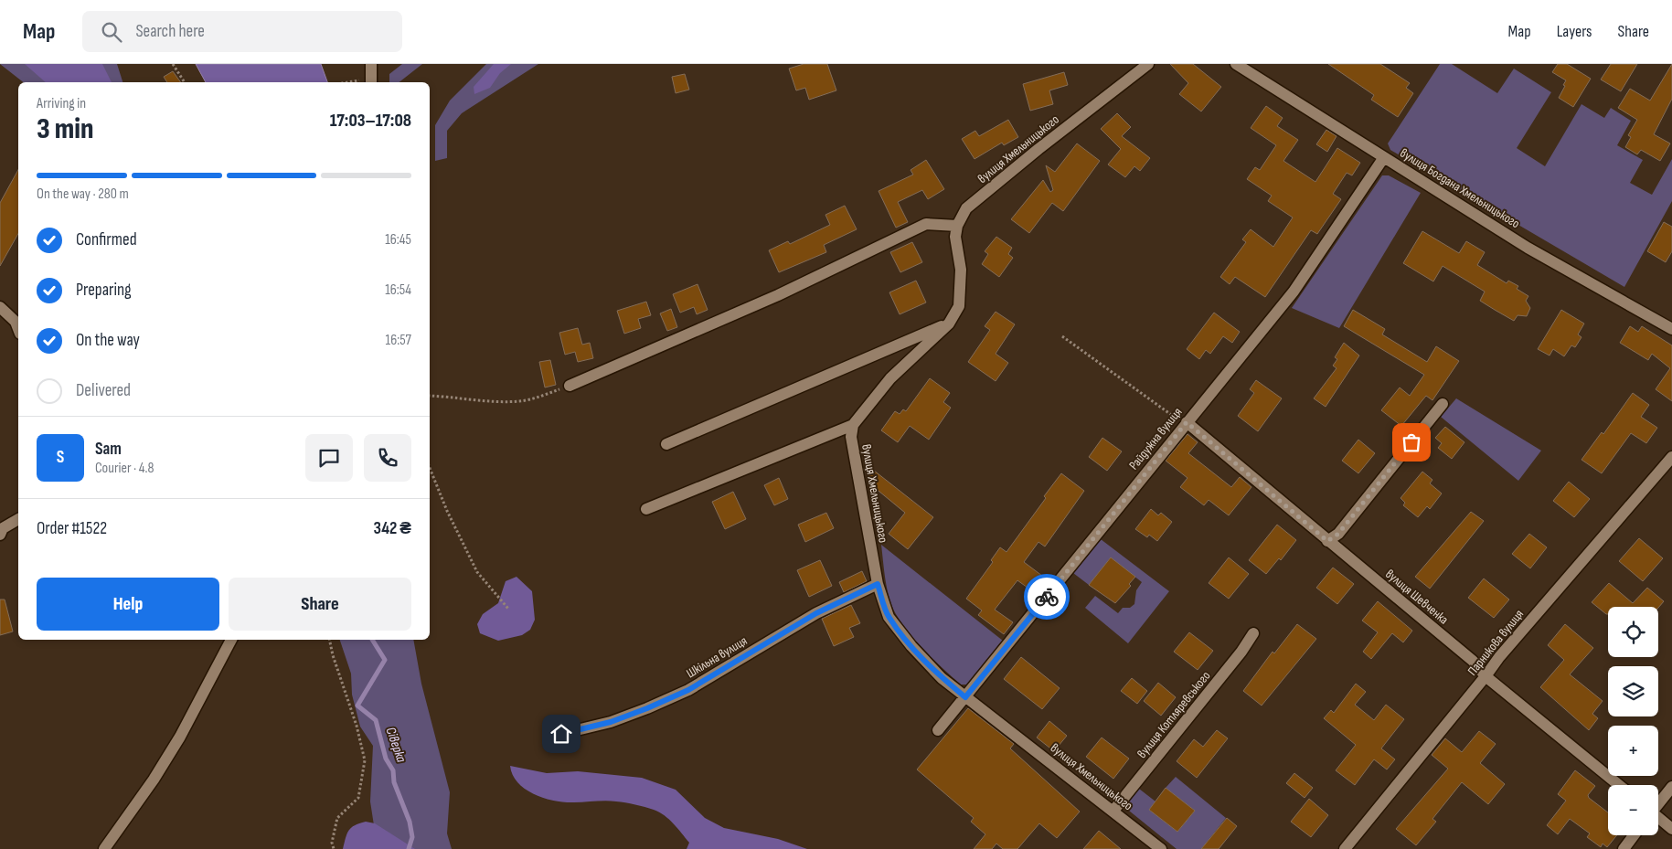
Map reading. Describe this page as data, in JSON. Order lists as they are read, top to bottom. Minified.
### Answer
{"streets":{"street":["вулиця Хмельницького","вулиця Богдана Хмельницького","Райдужна вулиця","вулиця Шевченка","Парникова вулиця","Шкільна вулиця","вулиця Котляревського"]},"crossings":[["вулиця Хмельницького","Райдужна вулиця"],["вулиця Хмельницького","Шкільна вулиця"],["вулиця Хмельницького","вулиця Котляревського"],["вулиця Богдана Хмельницького","Райдужна вулиця"],["Райдужна вулиця","вулиця Шевченка"],["вулиця Шевченка","Парникова вулиця"]],"water":["Сіверка"],"page":{"header":"Map","search":"Search here","nav":["Map","Layers","Share"],"heading":["3 min","Arriving in","17:03–17:08"],"panel":["Sam","Courier · 4.8","Order #1522","342 ₴"],"bar":"On the way · 280 m","list":[["Confirmed","16:45"],["Preparing","16:54"],["On the way","16:57"],"Delivered"],"round":"S","buttons":["Help","Share"],"map_buttons":["+","−"]}}
